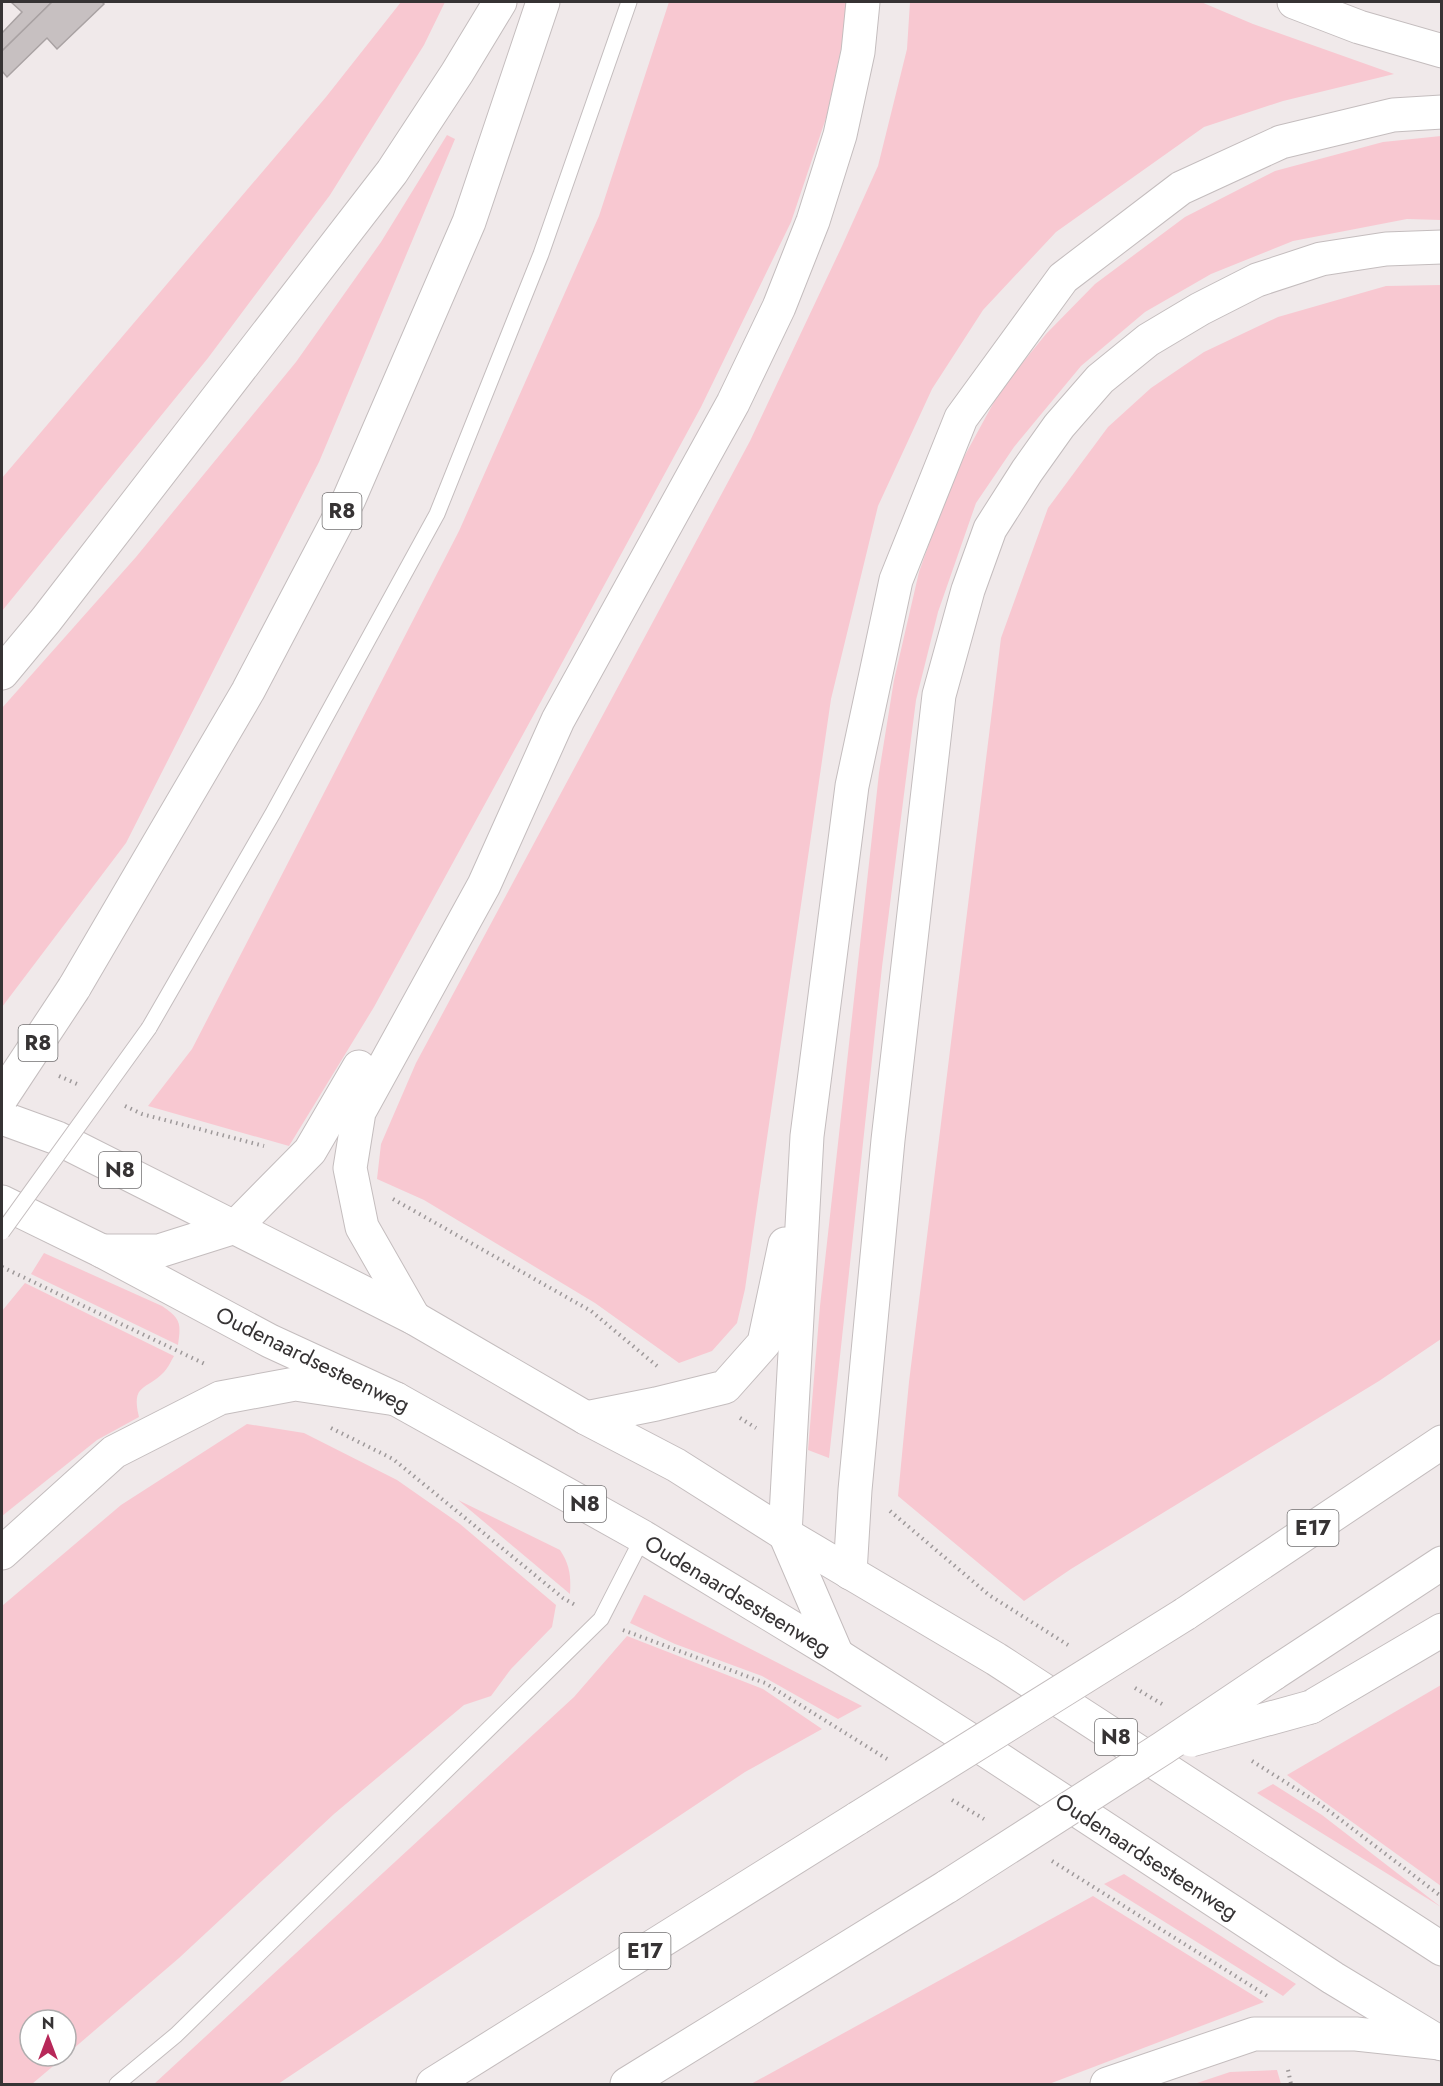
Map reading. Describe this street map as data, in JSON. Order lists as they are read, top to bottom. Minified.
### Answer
{"streets":{"main road":["R8","N8","Oudenaardsesteenweg","E17"]},"north":"top"}
